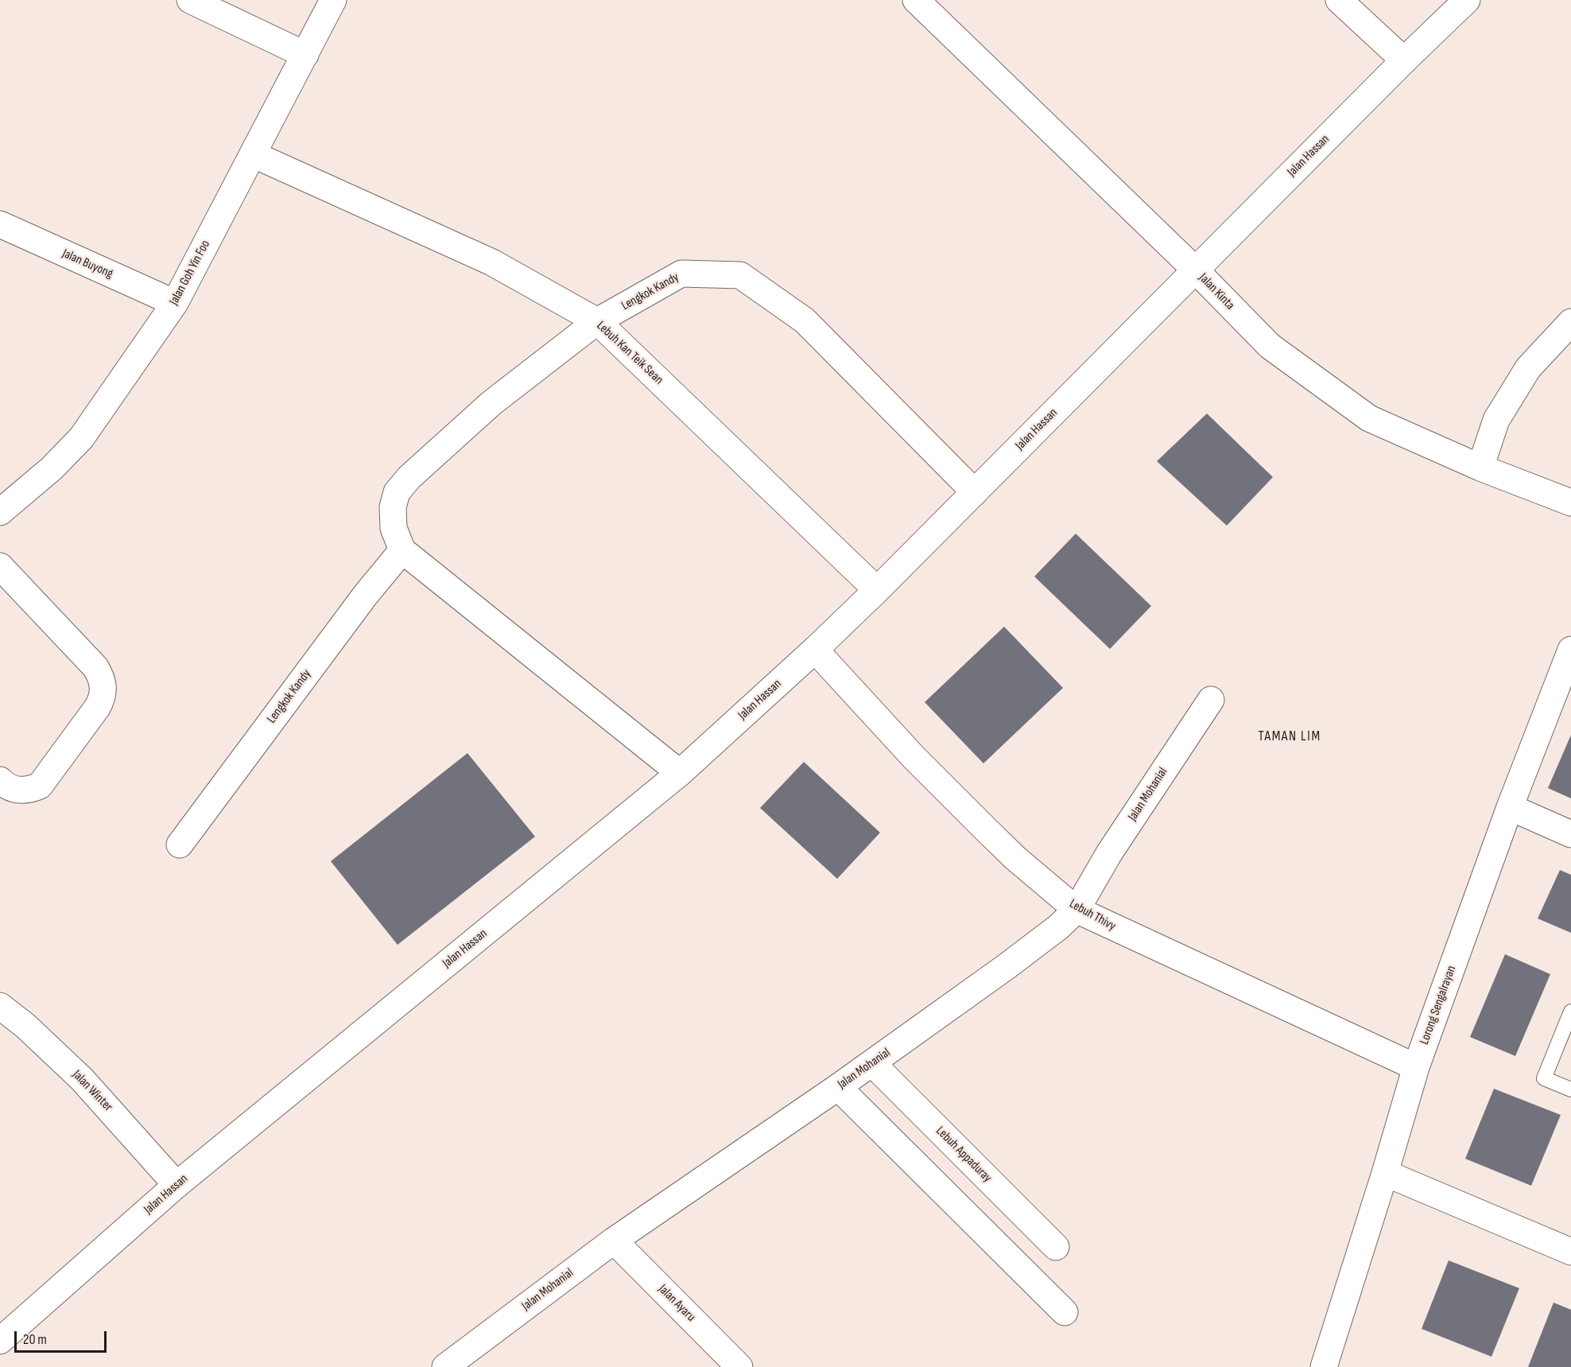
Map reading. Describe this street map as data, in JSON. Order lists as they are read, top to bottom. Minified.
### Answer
{"streets":{"street":["Jalan Hassan","Jalan Buyong","Jalan Goh Yin Foo","Lengkok Kandy","Jalan Kinta","Lebuh Kan Teik Sean","Jalan Mohanial","Lebuh Thivy","Lorong Sengalrayan","Jalan Winter","Lebuh Appaduray","Jalan Ayaru"]},"crossings":[["Jalan Hassan","Lengkok Kandy"],["Jalan Hassan","Jalan Kinta"],["Jalan Hassan","Lebuh Kan Teik Sean"],["Jalan Hassan","Lebuh Thivy"],["Jalan Hassan","Jalan Winter"],["Jalan Buyong","Jalan Goh Yin Foo"],["Jalan Goh Yin Foo","Lebuh Kan Teik Sean"],["Lengkok Kandy","Lebuh Kan Teik Sean"],["Jalan Mohanial","Lebuh Thivy"],["Jalan Mohanial","Lebuh Appaduray"],["Jalan Mohanial","Jalan Ayaru"],["Lebuh Thivy","Lorong Sengalrayan"]],"districts":["TAMAN LIM"],"scale_bar":"20 m"}
